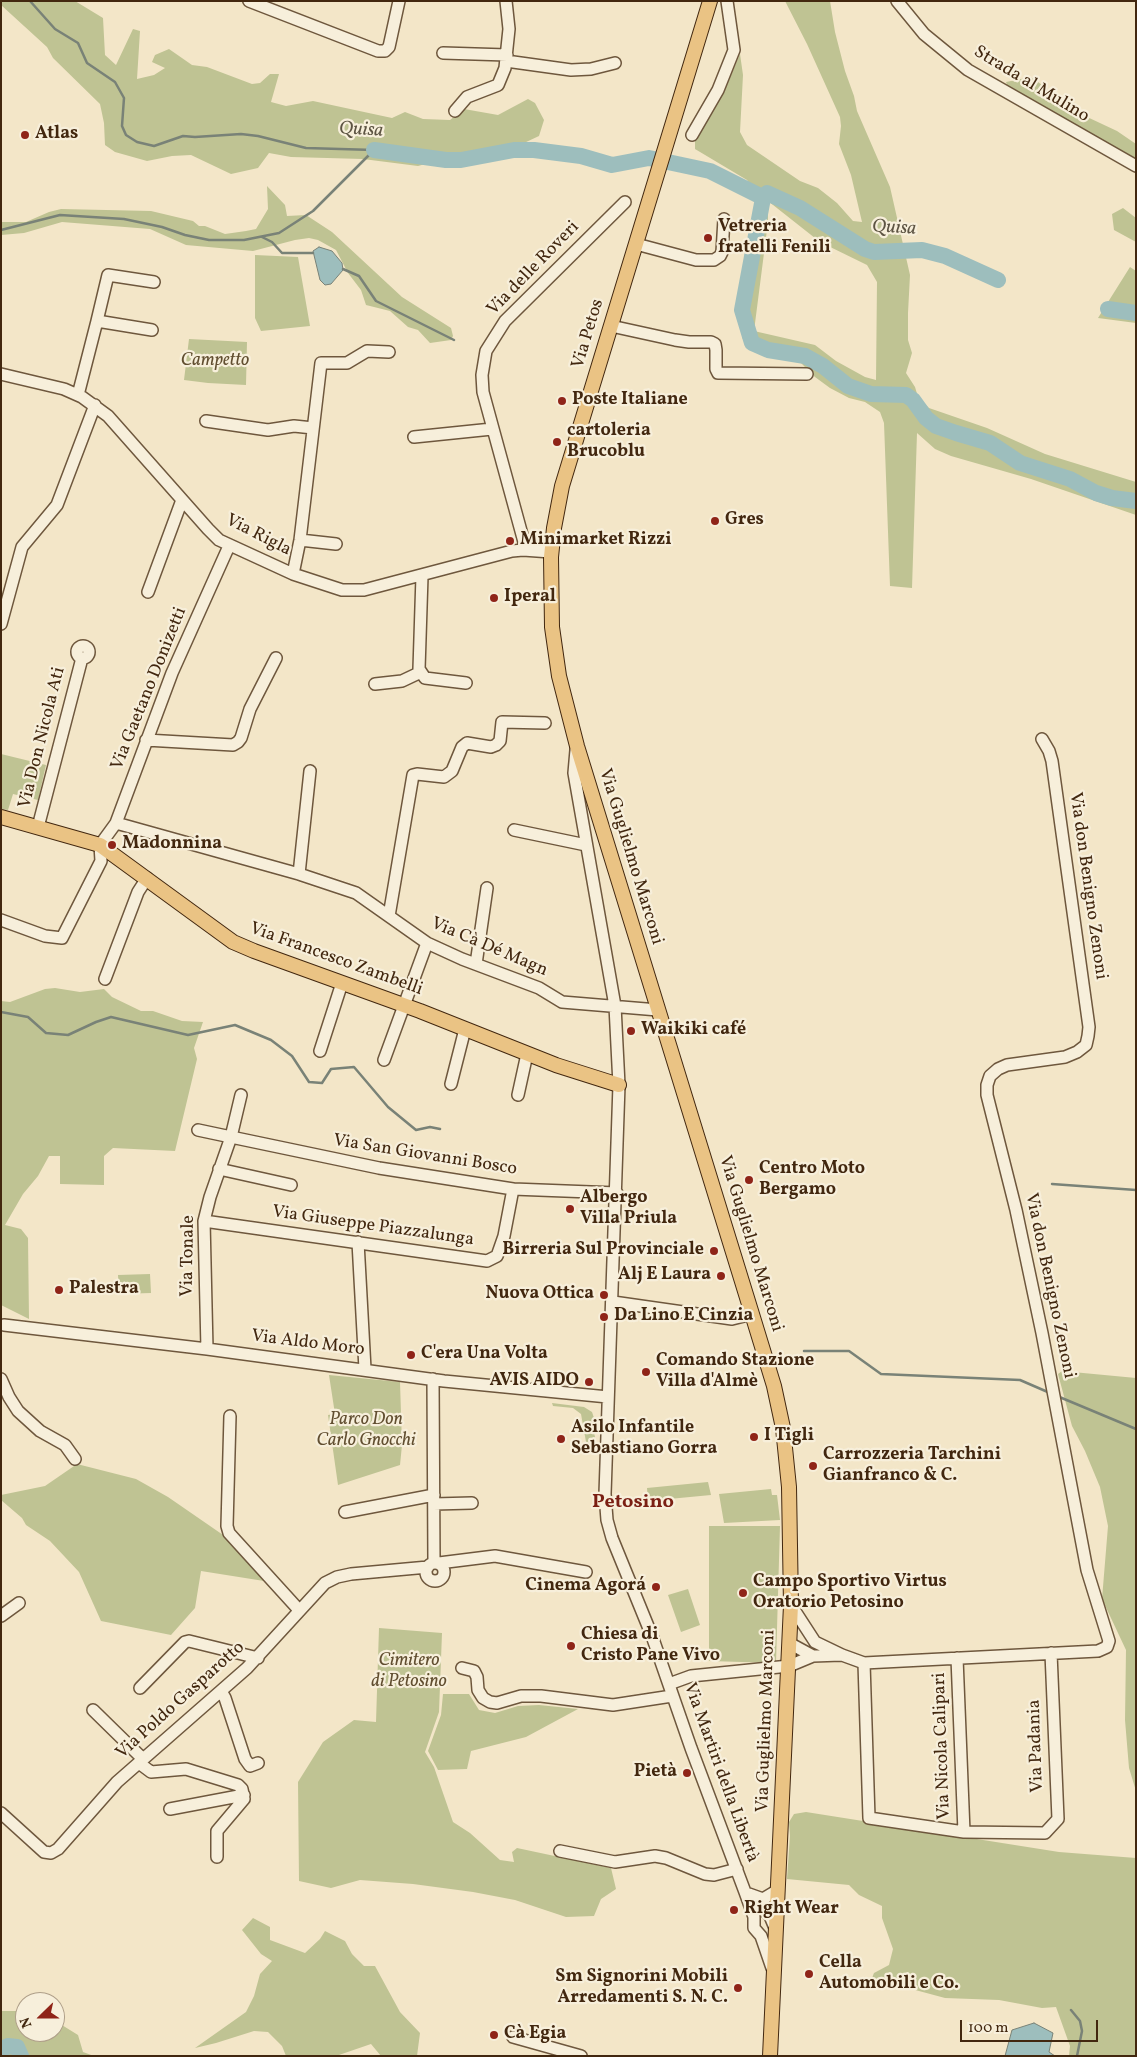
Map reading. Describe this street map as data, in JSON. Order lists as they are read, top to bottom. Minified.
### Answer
{"streets":{"main road":["Via Petos","Via Guglielmo Marconi","Via Francesco Zambelli"],"street":["Strada al Mulino","Via delle Roveri","Via Rigla","Via Gaetano Donizetti","Via Don Nicola Ati","Via don Benigno Zenoni","Via Cà Dé Magn","Via San Giovanni Bosco","Via Giuseppe Piazzalunga","Via Tonale","Via Aldo Moro","Via Poldo Gasparotto","Via Nicola Calipari","Via Padania","Via Martiri della Libertà"]},"crossings":[["Via delle Roveri","Via Rigla"],["Via Petos","Via Rigla"],["Via Petos","Via Guglielmo Marconi"],["Via Rigla","Via Gaetano Donizetti"],["Via Rigla","Via Guglielmo Marconi"],["Via Gaetano Donizetti","Via Cà Dé Magn"],["Via Gaetano Donizetti","Via Francesco Zambelli"],["Via Don Nicola Ati","Via Francesco Zambelli"],["Via Guglielmo Marconi","Via don Benigno Zenoni"],["Via Guglielmo Marconi","Via Cà Dé Magn"],["Via Guglielmo Marconi","Via Martiri della Libertà"],["Via don Benigno Zenoni","Via Nicola Calipari"],["Via don Benigno Zenoni","Via Padania"],["Via don Benigno Zenoni","Via Martiri della Libertà"],["Via Cà Dé Magn","Via Martiri della Libertà"],["Via Francesco Zambelli","Via Martiri della Libertà"],["Via San Giovanni Bosco","Via Giuseppe Piazzalunga"],["Via San Giovanni Bosco","Via Tonale"],["Via San Giovanni Bosco","Via Martiri della Libertà"],["Via Giuseppe Piazzalunga","Via Tonale"],["Via Tonale","Via Aldo Moro"],["Via Aldo Moro","Via Martiri della Libertà"],["Via Nicola Calipari","Via Padania"]],"districts":["Petosino"],"water":["Quisa"],"parks":["Campetto","Parco Don Carlo Gnocchi","Cimitero di Petosino"],"places":["Atlas","Vetreria fratelli Fenili","Poste Italiane","cartoleria Brucoblu","Gres","Minimarket Rizzi","Iperal","Madonnina","Waikiki café","Centro Moto Bergamo","Albergo Villa Priula","Birreria Sul Provinciale","Alj E Laura","Palestra","Nuova Ottica","Da Lino E Cinzia","C'era Una Volta","Comando Stazione Villa d'Almè","AVIS AIDO","I Tigli","Asilo Infantile Sebastiano Gorra","Carrozzeria Tarchini Gianfranco & C.","Cinema Agorá","Campo Sportivo Virtus Oratorio Petosino","Chiesa di Cristo Pane Vivo","Pietà","Right Wear","Cella Automobili e Co.","Sm Signorini Mobili Arredamenti S. N. C.","Cà Egia"],"scale_bar":"100 m","north":"left"}
